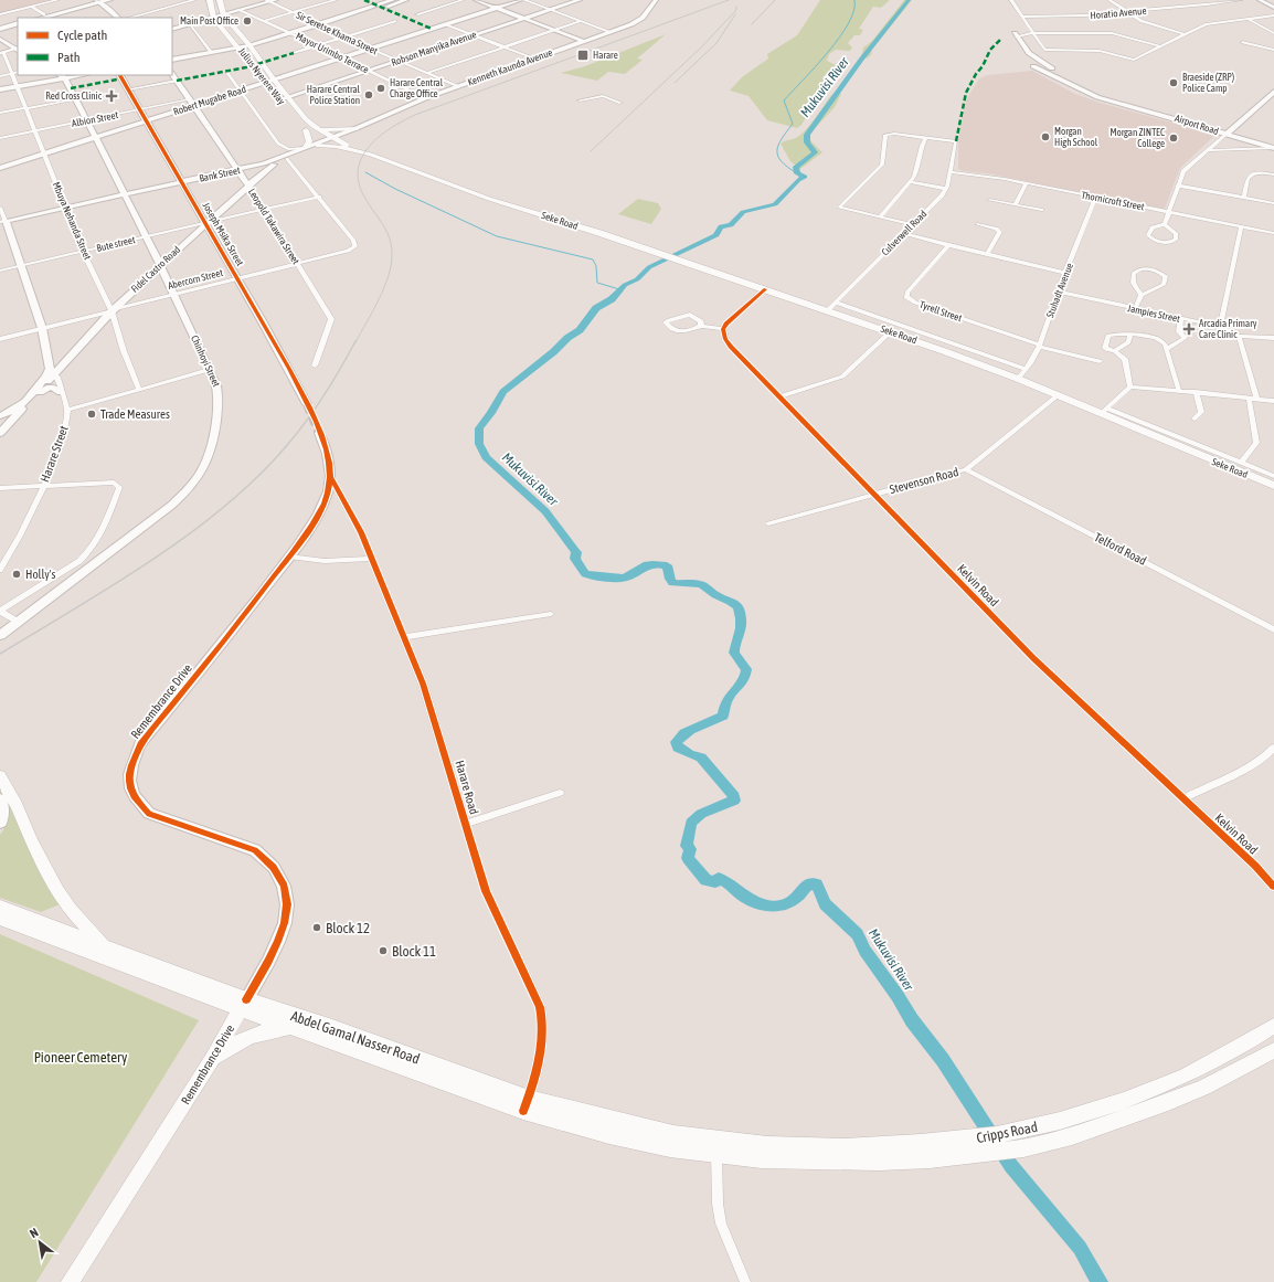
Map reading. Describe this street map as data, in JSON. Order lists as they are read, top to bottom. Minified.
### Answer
{"streets":{"main road":["Julius Nyerere Way","Seke Road","Remembrance Drive","Abdel Gamal Nasser Road","Cripps Road"],"street":["Horatio Avenue","Sir Seretse Khama Street","Robson Manyika Avenue","Mayor Urimbo Terrace","Kenneth Kaunda Avenue","Robert Mugabe Road","Albion Street","Airport Road","Bank Street","Thornicroft Street","Mbuya Nehanda Street","Leopold Takawira Street","Culverwell Road","Joseph Msika Street","Bute street","Fidel Castro Road","Abercorn Street","Stuhadt Avenue","Tyrell Street","Jampies Street","Chinhoyi Street","Harare Street","Stevenson Road","Telford Road","Kelvin Road","Harare Road"]},"crossings":[["Sir Seretse Khama Street","Robson Manyika Avenue"],["Sir Seretse Khama Street","Kenneth Kaunda Avenue"],["Sir Seretse Khama Street","Robert Mugabe Road"],["Robson Manyika Avenue","Mayor Urimbo Terrace"],["Robson Manyika Avenue","Julius Nyerere Way"],["Mayor Urimbo Terrace","Kenneth Kaunda Avenue"],["Mayor Urimbo Terrace","Robert Mugabe Road"],["Kenneth Kaunda Avenue","Bank Street"],["Julius Nyerere Way","Robert Mugabe Road"],["Julius Nyerere Way","Bank Street"],["Julius Nyerere Way","Seke Road"],["Julius Nyerere Way","Fidel Castro Road"],["Robert Mugabe Road","Albion Street"],["Robert Mugabe Road","Mbuya Nehanda Street"],["Robert Mugabe Road","Leopold Takawira Street"],["Robert Mugabe Road","Joseph Msika Street"],["Robert Mugabe Road","Chinhoyi Street"],["Albion Street","Mbuya Nehanda Street"],["Albion Street","Leopold Takawira Street"],["Albion Street","Joseph Msika Street"],["Albion Street","Chinhoyi Street"],["Bank Street","Mbuya Nehanda Street"],["Bank Street","Seke Road"],["Bank Street","Leopold Takawira Street"],["Bank Street","Joseph Msika Street"],["Bank Street","Fidel Castro Road"],["Bank Street","Chinhoyi Street"],["Thornicroft Street","Stuhadt Avenue"],["Mbuya Nehanda Street","Bute street"],["Mbuya Nehanda Street","Fidel Castro Road"],["Mbuya Nehanda Street","Abercorn Street"],["Seke Road","Culverwell Road"],["Seke Road","Fidel Castro Road"],["Seke Road","Stuhadt Avenue"],["Seke Road","Stevenson Road"],["Leopold Takawira Street","Fidel Castro Road"],["Leopold Takawira Street","Abercorn Street"],["Joseph Msika Street","Bute street"],["Joseph Msika Street","Fidel Castro Road"],["Joseph Msika Street","Abercorn Street"],["Bute street","Fidel Castro Road"],["Bute street","Chinhoyi Street"],["Bute street","Harare Street"],["Fidel Castro Road","Abercorn Street"],["Fidel Castro Road","Chinhoyi Street"],["Fidel Castro Road","Harare Street"],["Abercorn Street","Chinhoyi Street"],["Abercorn Street","Harare Street"],["Stuhadt Avenue","Tyrell Street"],["Stuhadt Avenue","Jampies Street"],["Stevenson Road","Telford Road"],["Stevenson Road","Kelvin Road"],["Remembrance Drive","Harare Road"],["Remembrance Drive","Abdel Gamal Nasser Road"],["Harare Road","Abdel Gamal Nasser Road"],["Abdel Gamal Nasser Road","Cripps Road"]],"water":["Mukuvisi River"],"parks":["Pioneer Cemetery"],"places":{"other":["Main Post Office","Braeside (ZRP) Police Camp","Harare Central Charge Office","Harare Central Police Station","Morgan High School","Morgan ZINTEC College","Trade Measures","Holly's","Block 12","Block 11"],"transit":["Harare"],"health":["Red Cross Clinic","Arcadia Primary Care Clinic"]},"legend":["Cycle path","Path"],"north":"top left"}
